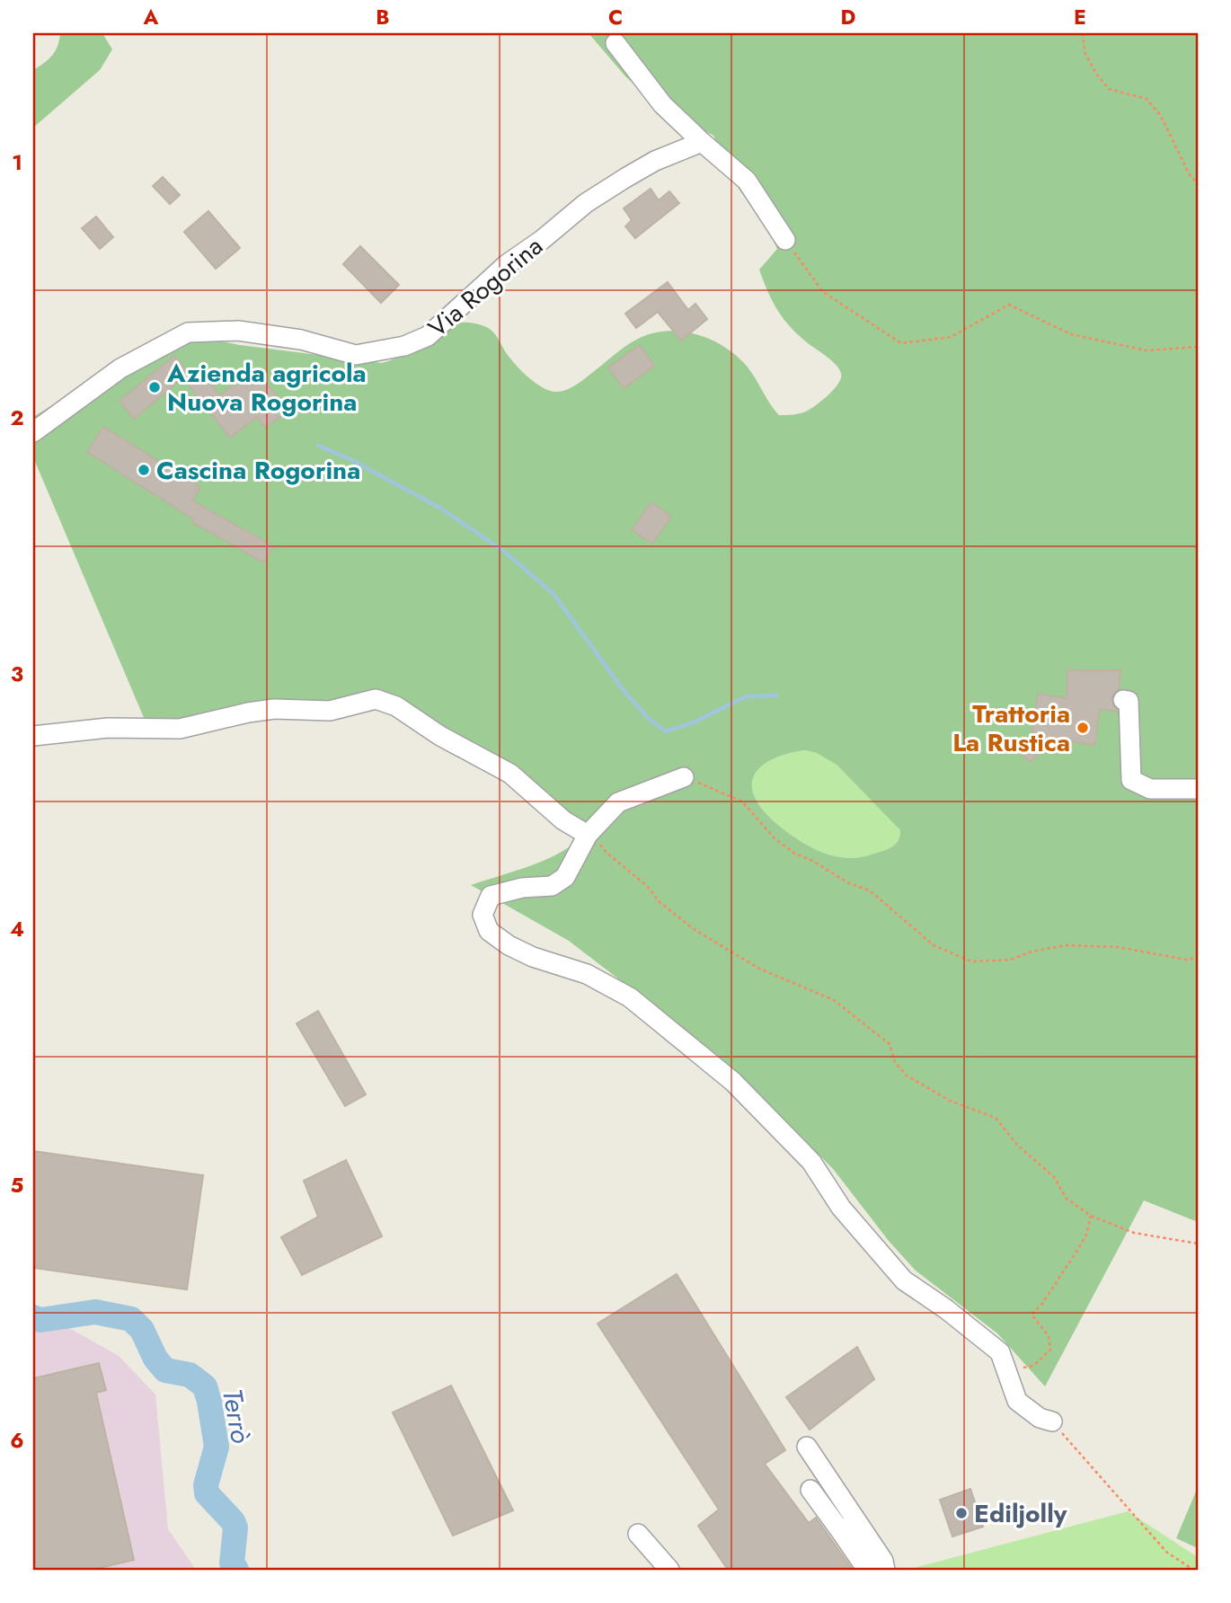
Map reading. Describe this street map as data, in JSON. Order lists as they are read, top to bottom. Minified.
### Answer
{"streets":{"street":["Via Rogorina"]},"water":["Terrò"],"places":["Azienda agricola Nuova Rogorina","Cascina Rogorina","Trattoria La Rustica","Ediljolly"],"grid":{"columns":["A","B","C","D","E"],"rows":["1","2","3","4","5","6"]}}
